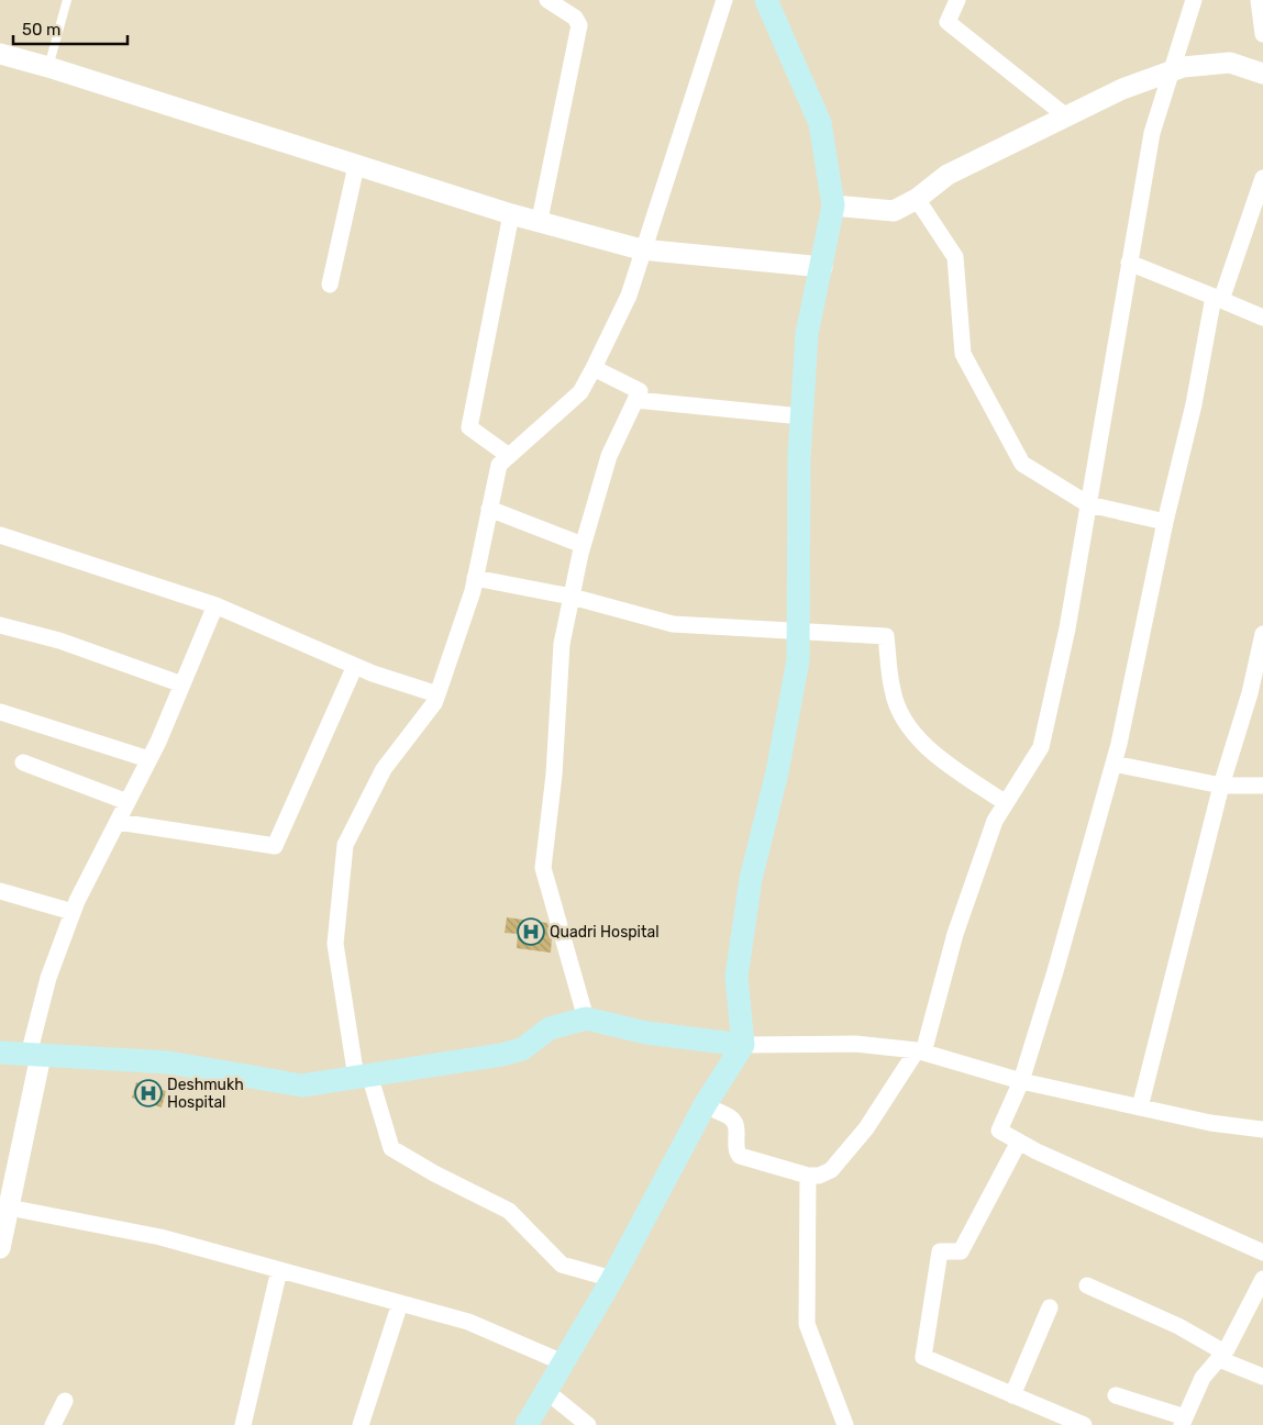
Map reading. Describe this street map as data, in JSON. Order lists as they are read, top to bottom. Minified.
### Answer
{"places":{"hospital":["Quadri Hospital","Deshmukh Hospital"]},"scale_bar":"50 m"}
